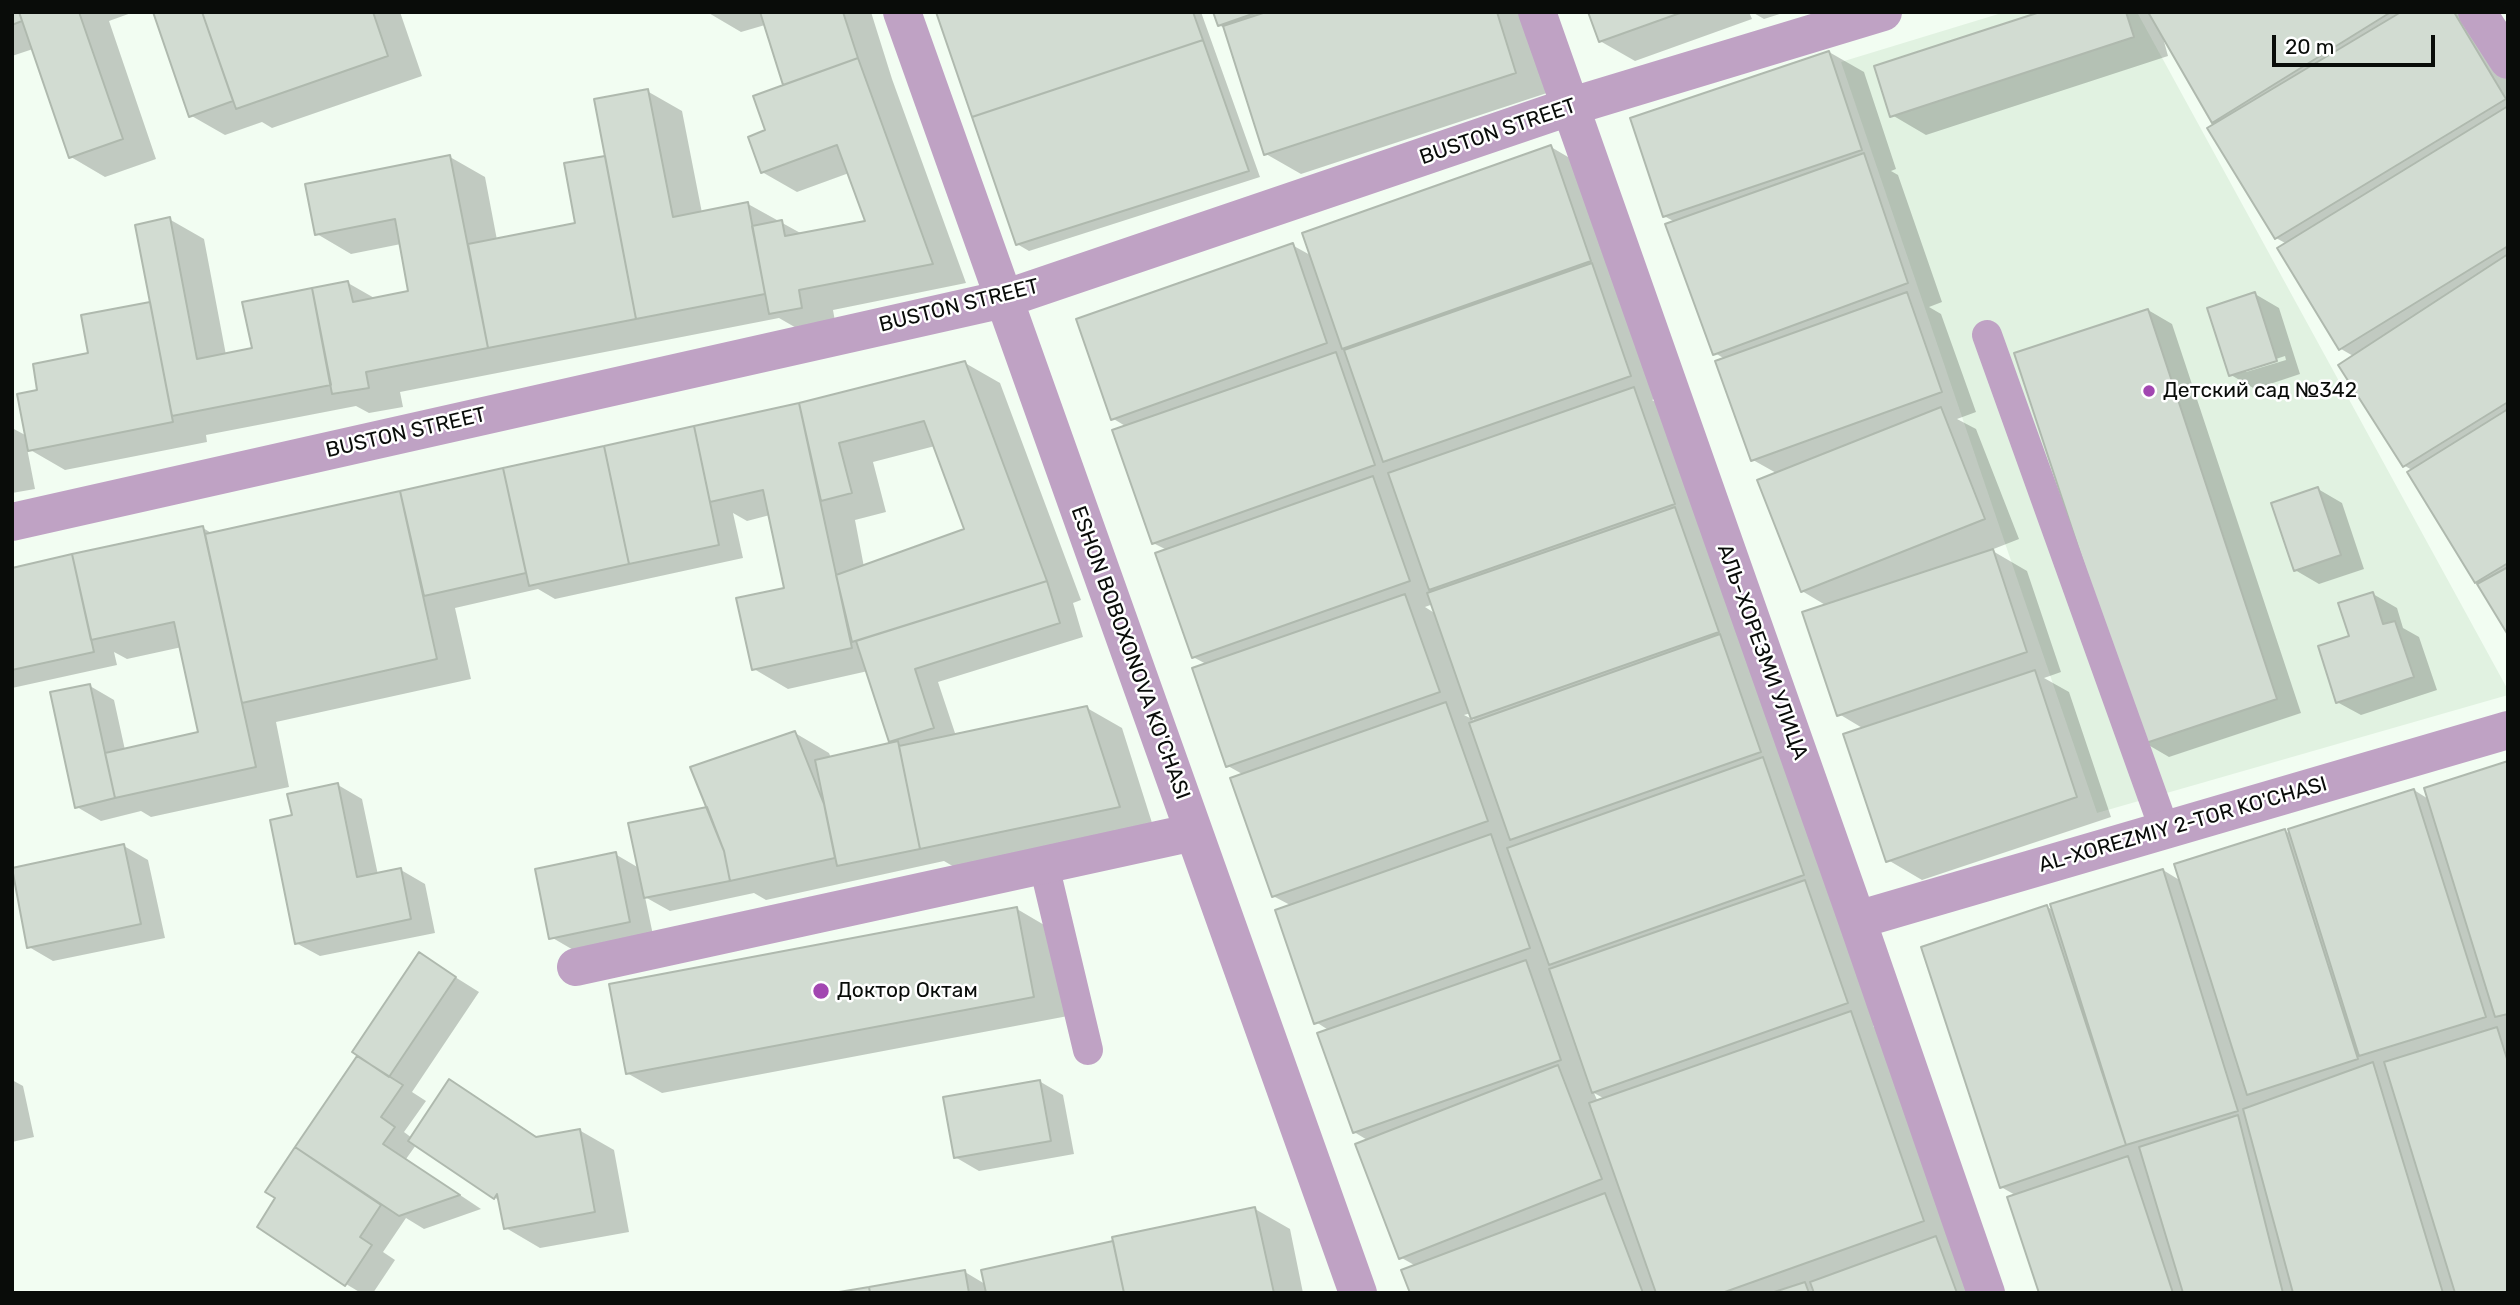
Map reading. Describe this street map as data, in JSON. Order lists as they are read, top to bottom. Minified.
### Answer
{"streets":{"street":["BUSTON STREET","АЛЬ-ХОРЕЗМИ УЛИЦА","ESHON BOBOXONOVA KO'CHASI","AL-XOREZMIY 2-TOR KO'CHASI"]},"crossings":[["BUSTON STREET","АЛЬ-ХОРЕЗМИ УЛИЦА"],["BUSTON STREET","ESHON BOBOXONOVA KO'CHASI"],["АЛЬ-ХОРЕЗМИ УЛИЦА","AL-XOREZMIY 2-TOR KO'CHASI"]],"places":["Детский сад №342","Доктор Октам"],"scale_bar":"20 m"}
